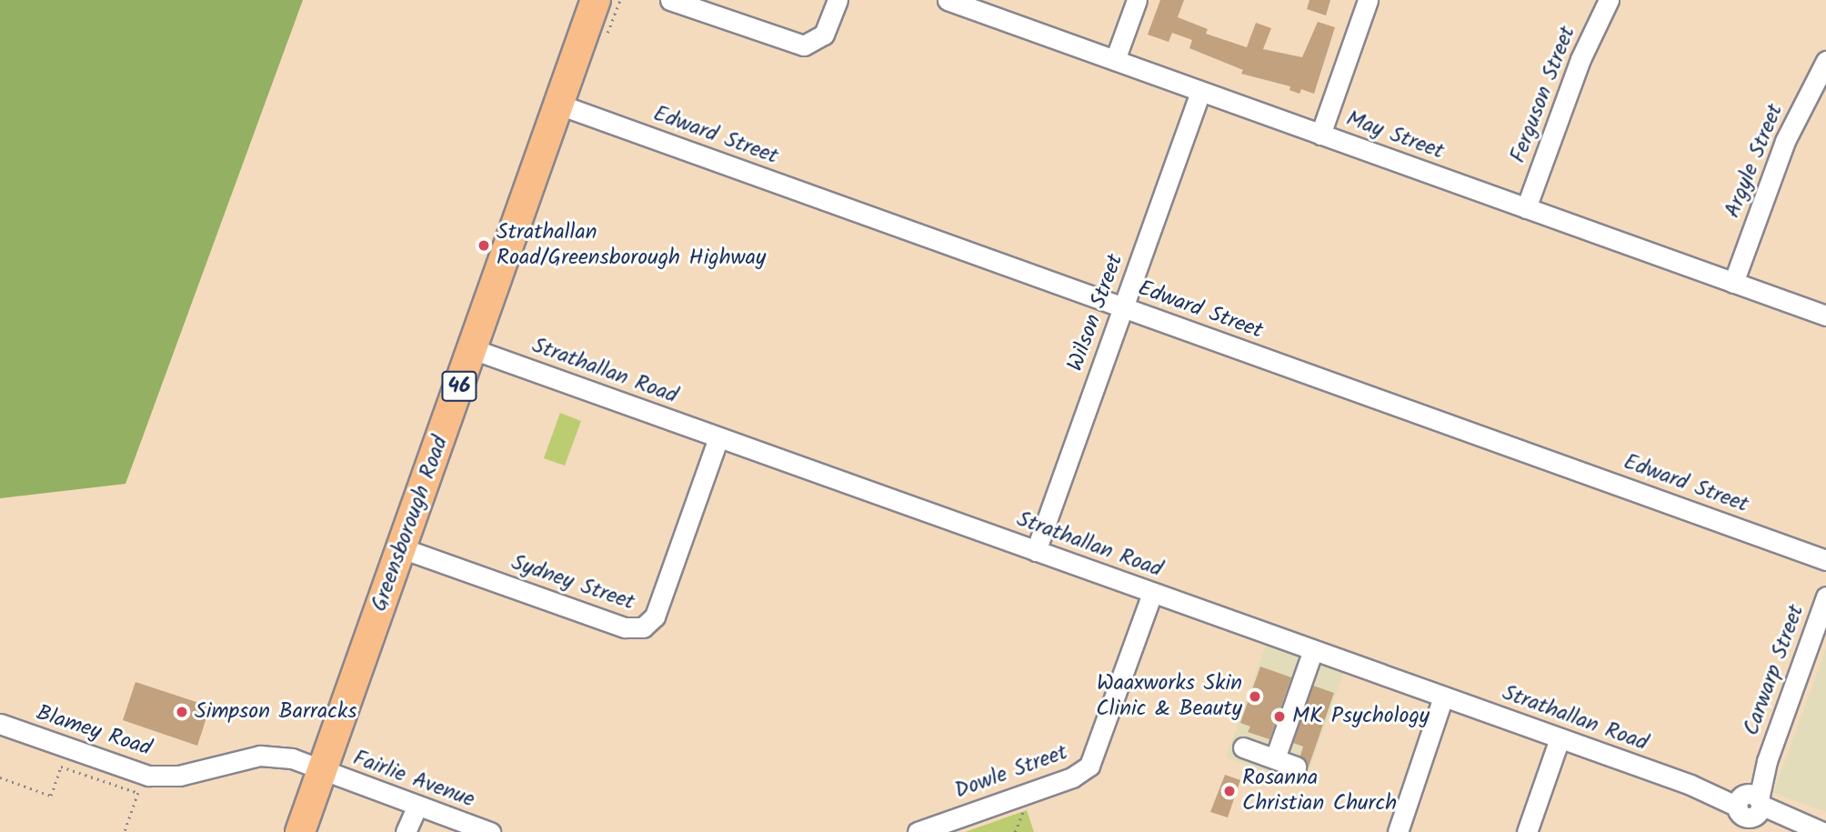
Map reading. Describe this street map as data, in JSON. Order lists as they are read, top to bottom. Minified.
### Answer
{"streets":{"highway":["46","Greensborough Road"],"street":["Ferguson Street","Edward Street","May Street","Argyle Street","Wilson Street","Strathallan Road","Sydney Street","Carwarp Street","Blamey Road","Dowle Street","Fairlie Avenue"]},"crossings":[["Ferguson Street","May Street"],["Edward Street","Wilson Street"],["Edward Street","Greensborough Road"],["May Street","Argyle Street"],["May Street","Wilson Street"],["Wilson Street","Strathallan Road"],["Strathallan Road","Greensborough Road"],["Strathallan Road","Sydney Street"],["Strathallan Road","Carwarp Street"],["Strathallan Road","Dowle Street"],["Greensborough Road","Sydney Street"],["Greensborough Road","Blamey Road"],["Greensborough Road","Fairlie Avenue"],["Blamey Road","Fairlie Avenue"]],"places":["Strathallan Road/Greensborough Highway","Waaxworks Skin Clinic & Beauty","Simpson Barracks","MK Psychology","Rosanna Christian Church"]}
